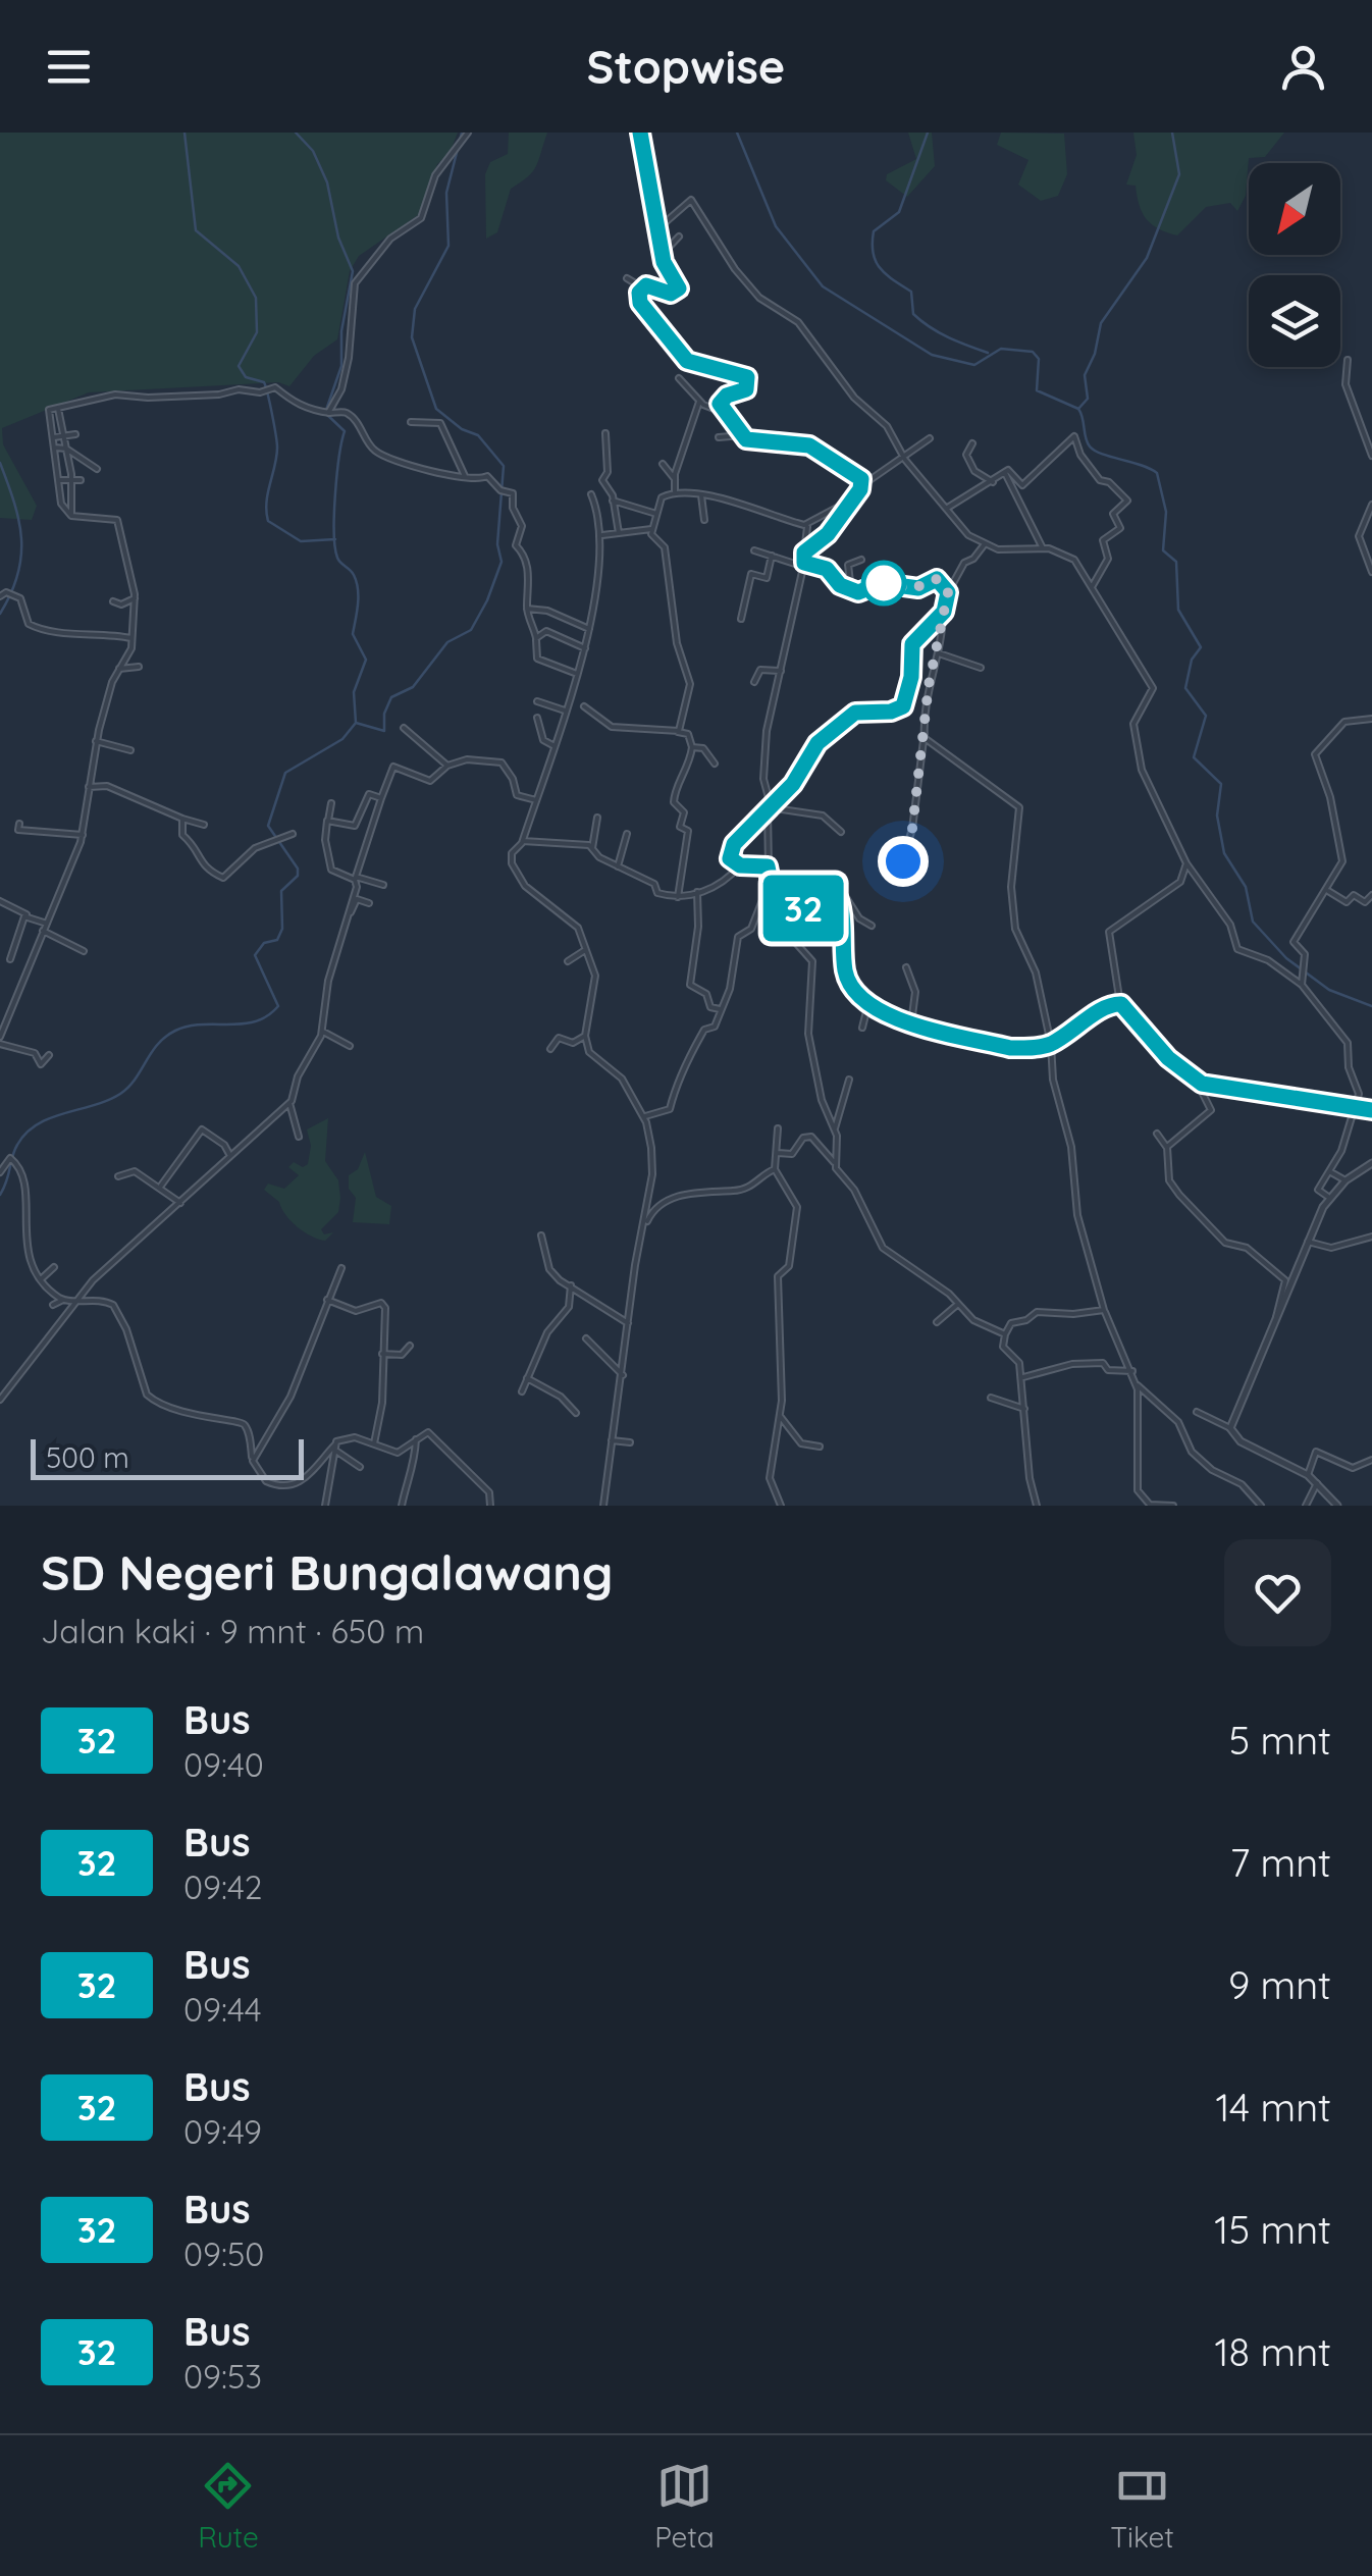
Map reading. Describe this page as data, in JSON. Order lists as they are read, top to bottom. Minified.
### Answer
{"lines":["bus line 32"],"scale_bar":"500 m","north":"bottom left","page":{"header":"Stopwise","on_map":"32","scale":"500 m","heading":["SD Negeri Bungalawang","Jalan kaki · 9 mnt · 650 m"],"list":[{"mark":"32","name":"Bus","note":"09:40","value":"5 mnt"},{"mark":"32","name":"Bus","note":"09:42","value":"7 mnt"},{"mark":"32","name":"Bus","note":"09:44","value":"9 mnt"},{"mark":"32","name":"Bus","note":"09:49","value":"14 mnt"},{"mark":"32","name":"Bus","note":"09:50","value":"15 mnt"},{"mark":"32","name":"Bus","note":"09:53","value":"18 mnt"}],"tabs":["Rute","Peta","Tiket"]}}
